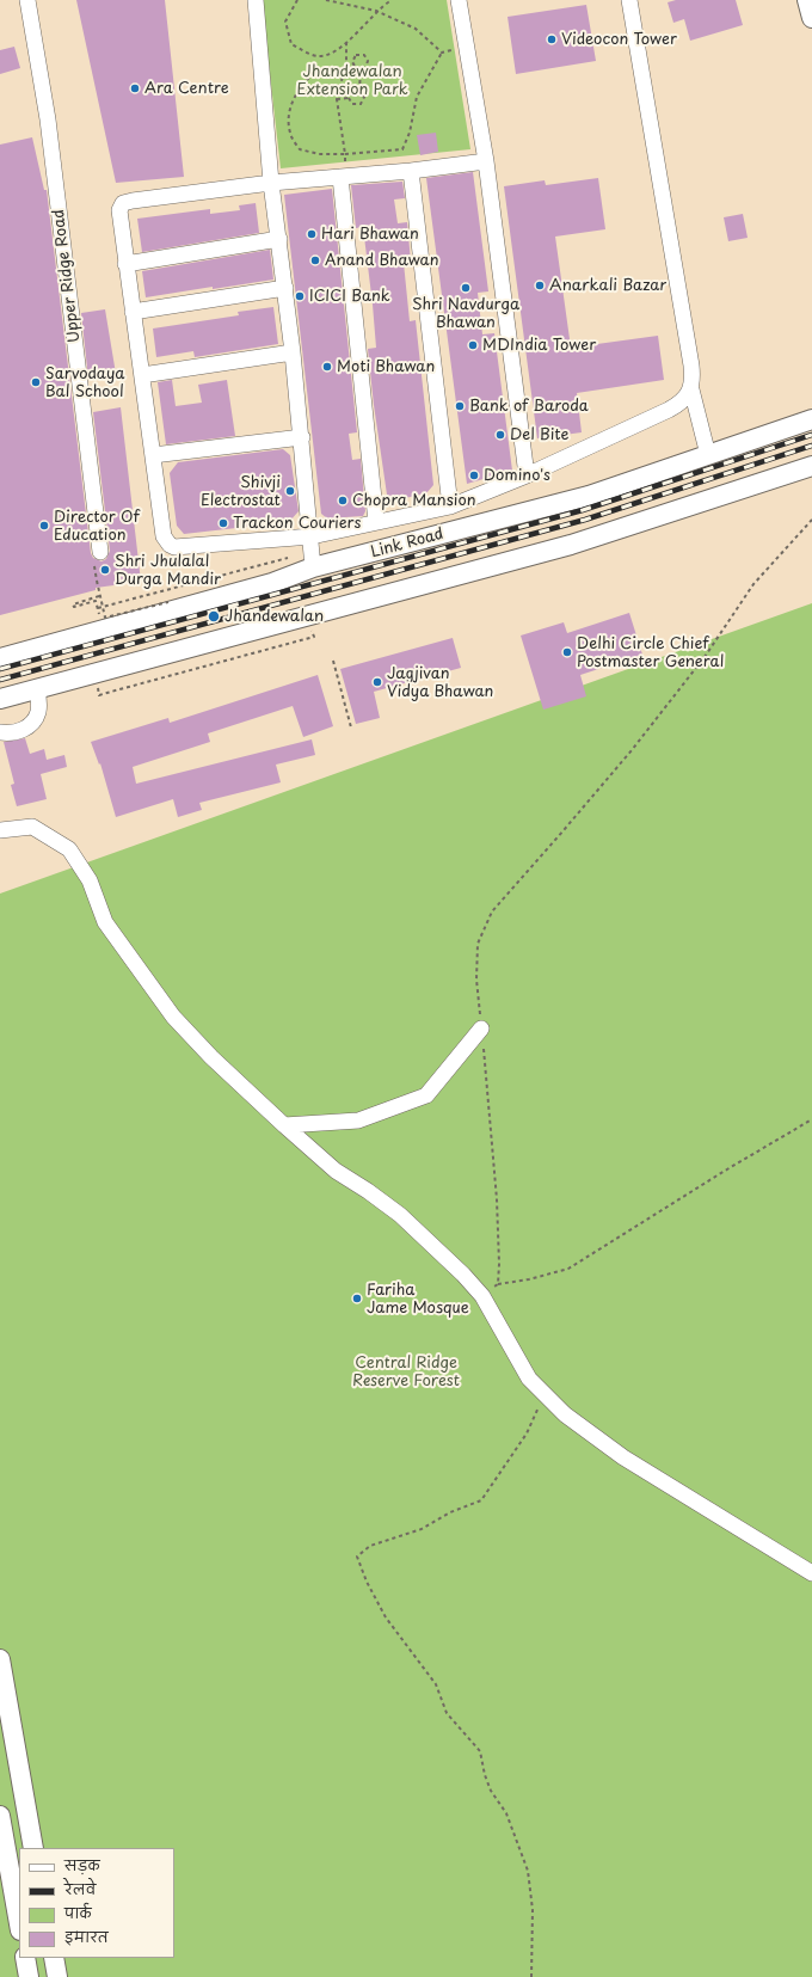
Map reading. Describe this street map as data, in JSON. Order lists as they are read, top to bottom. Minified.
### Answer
{"streets":{"main road":["Link Road"],"street":["Upper Ridge Road"]},"parks":["Jhandewalan Extension Park","Central Ridge Reserve Forest"],"places":["Videocon Tower","Ara Centre","Hari Bhawan","Anand Bhawan","Anarkali Bazar","Shri Navdurga Bhawan","ICICI Bank","MDIndia Tower","Moti Bhawan","Sarvodaya Bal School","Bank of Baroda","Del Bite","Domino's","Shivji Electrostat","Chopra Mansion","Trackon Couriers","Director Of Education","Shri Jhulalal Durga Mandir","Jhandewalan","Delhi Circle Chief Postmaster General","Jagjivan Vidya Bhawan","Fariha Jame Mosque"],"legend":["सड़क","रेलवे","पार्क","इमारत"]}
